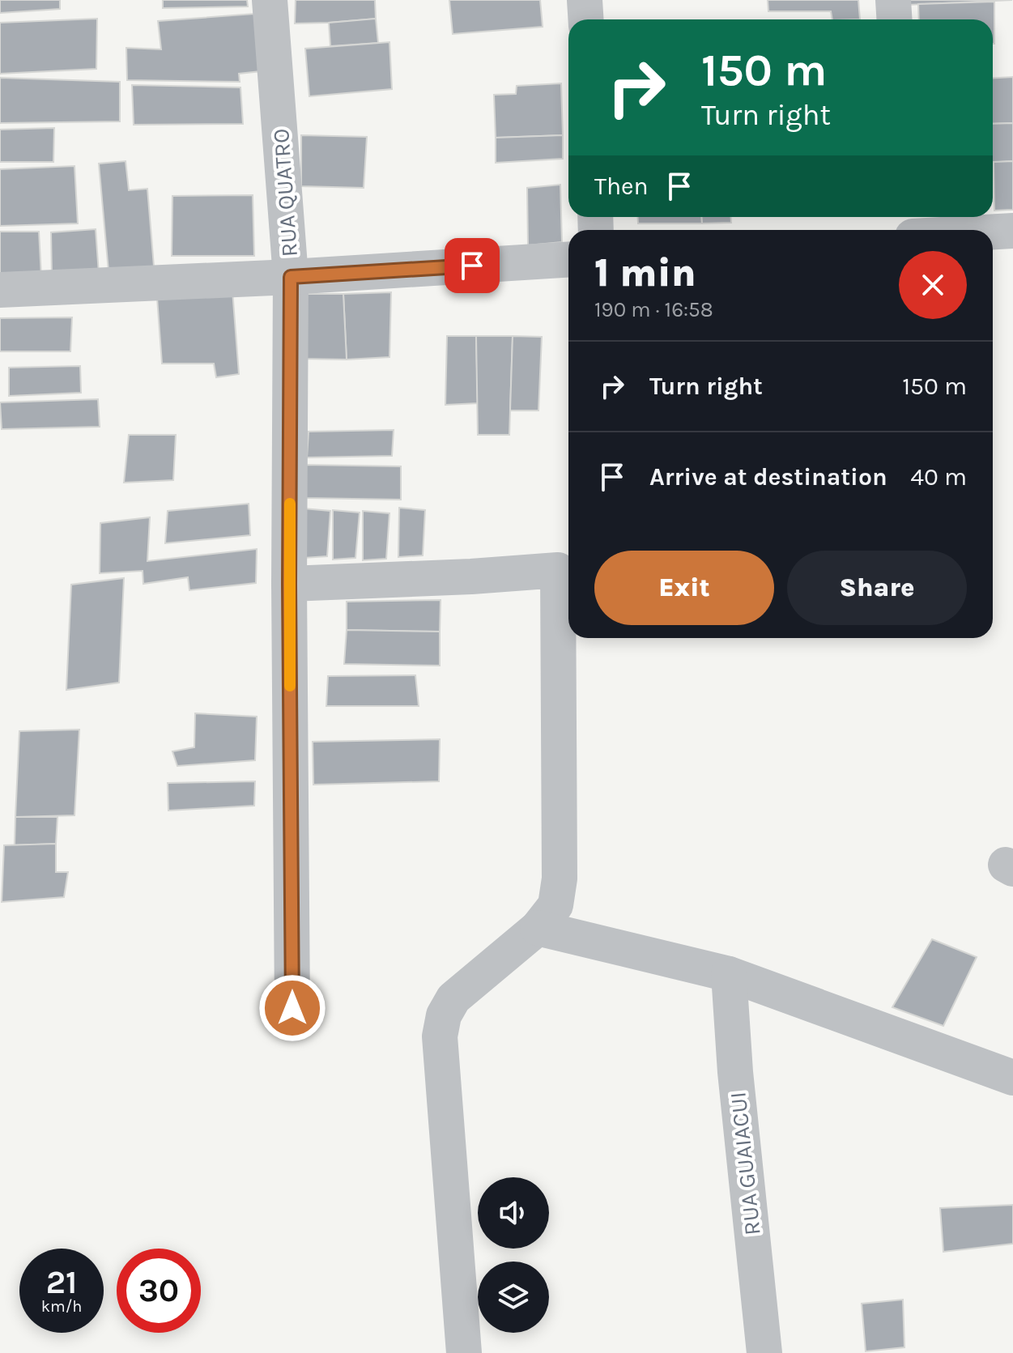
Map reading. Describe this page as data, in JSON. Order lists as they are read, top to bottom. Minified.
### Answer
{"streets":{"street":["RUA QUATRO","RUA GUAIACUI"]},"page":{"turn":["150 m","Turn right"],"then":"Then","heading":["1 min","190 m · 16:58"],"list":[{"name":"Turn right","value":"150 m"},{"name":"Arrive at destination","value":"40 m"}],"buttons":["Exit","Share"],"speed":"21 km/h","limit":"30"}}
